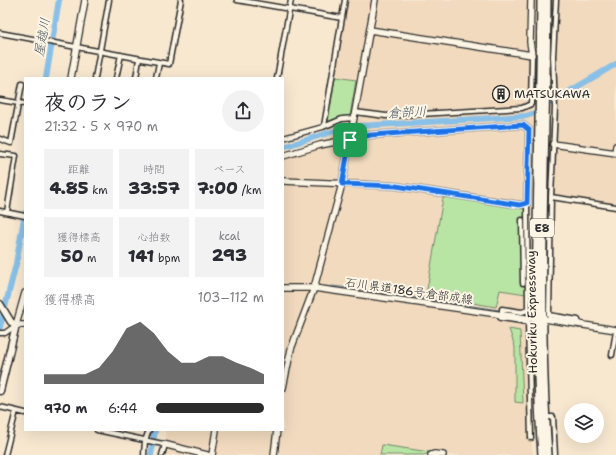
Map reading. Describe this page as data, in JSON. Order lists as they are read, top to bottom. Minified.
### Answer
{"streets":{"highway":["E8","Hokuriku Expressway"],"street":["石川県道186号倉部成線"]},"water":["屋越川","倉部川"],"places":{"building":["MATSUKAWA"]},"page":{"heading":["夜のラン","21:32 · 5 × 970 m"],"stats":[["距離","4.85 km"],["時間","33:57"],["ペース","7:00 /km"],["獲得標高","50 m"],["心拍数","141 bpm"],["kcal","293"]],"chart":["獲得標高","103–112 m"],"list":[{"name":"970 m","note":"6:44"}]}}
